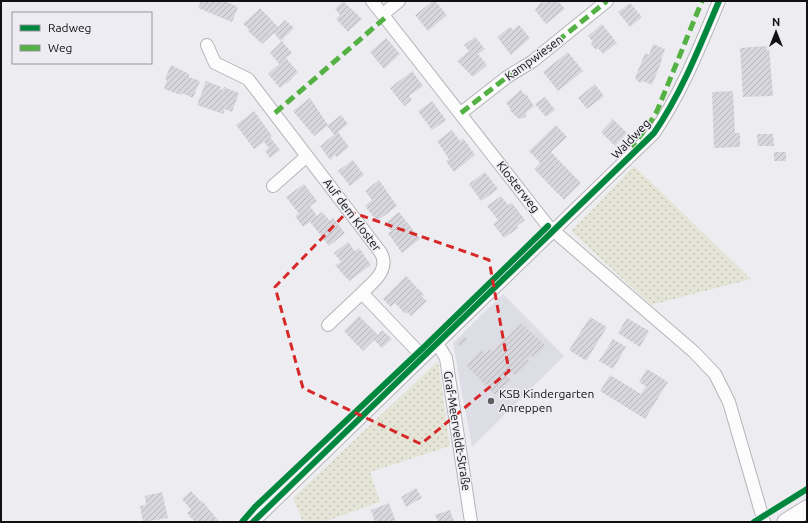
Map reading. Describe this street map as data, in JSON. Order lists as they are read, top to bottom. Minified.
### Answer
{"streets":{"street":["Kampwiesen","Waldweg","Klosterweg","Auf dem Kloster","Graf-Meerveldt-Straße"]},"crossings":[["Kampwiesen","Klosterweg"],["Waldweg","Klosterweg"]],"places":["KSB Kindergarten Anreppen"],"legend":["Radweg","Weg"],"north":"top"}
